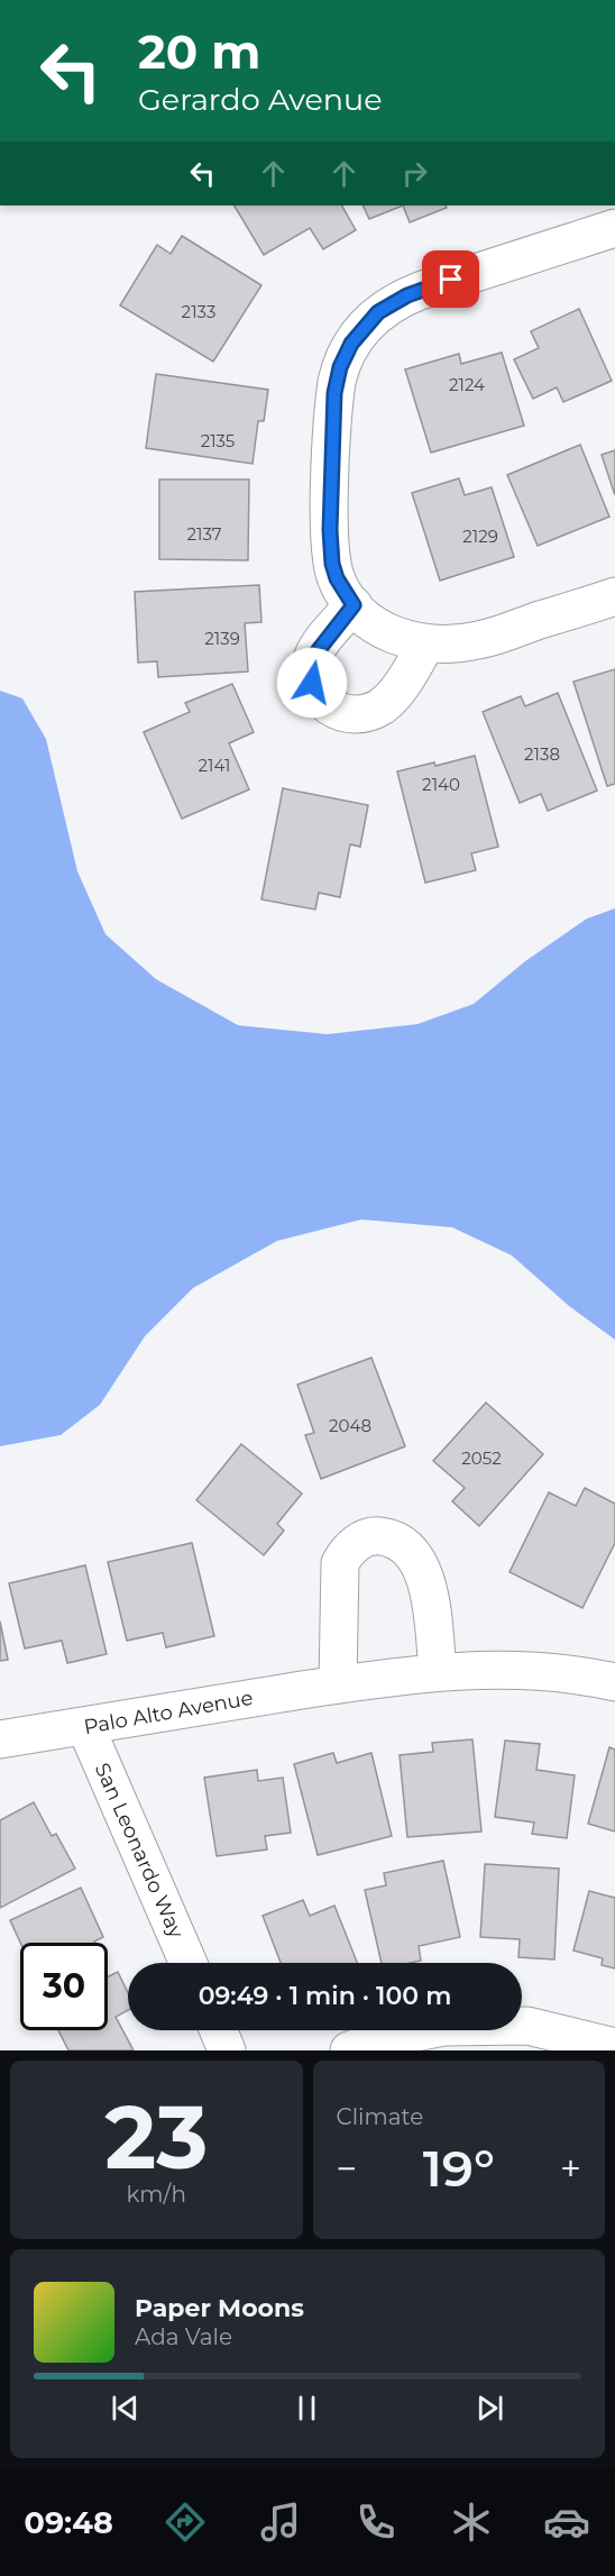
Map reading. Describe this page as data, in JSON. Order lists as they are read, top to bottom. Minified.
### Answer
{"streets":{"street":["Palo Alto Avenue","San Leonardo Way"]},"crossings":[["Palo Alto Avenue","San Leonardo Way"]],"house_numbers":["2133","2124","2135","2137","2129","2139","2138","2141","2140","2048","2052"],"page":{"turn":["20 m","Gerardo Avenue"],"limit":"30","trip":"09:49 · 1 min · 100 m","tile":[["23","km/h"],"Climate"],"heat":["−","19°","+"],"song":["Paper Moons","Ada Vale"],"tabs":"09:48"}}
